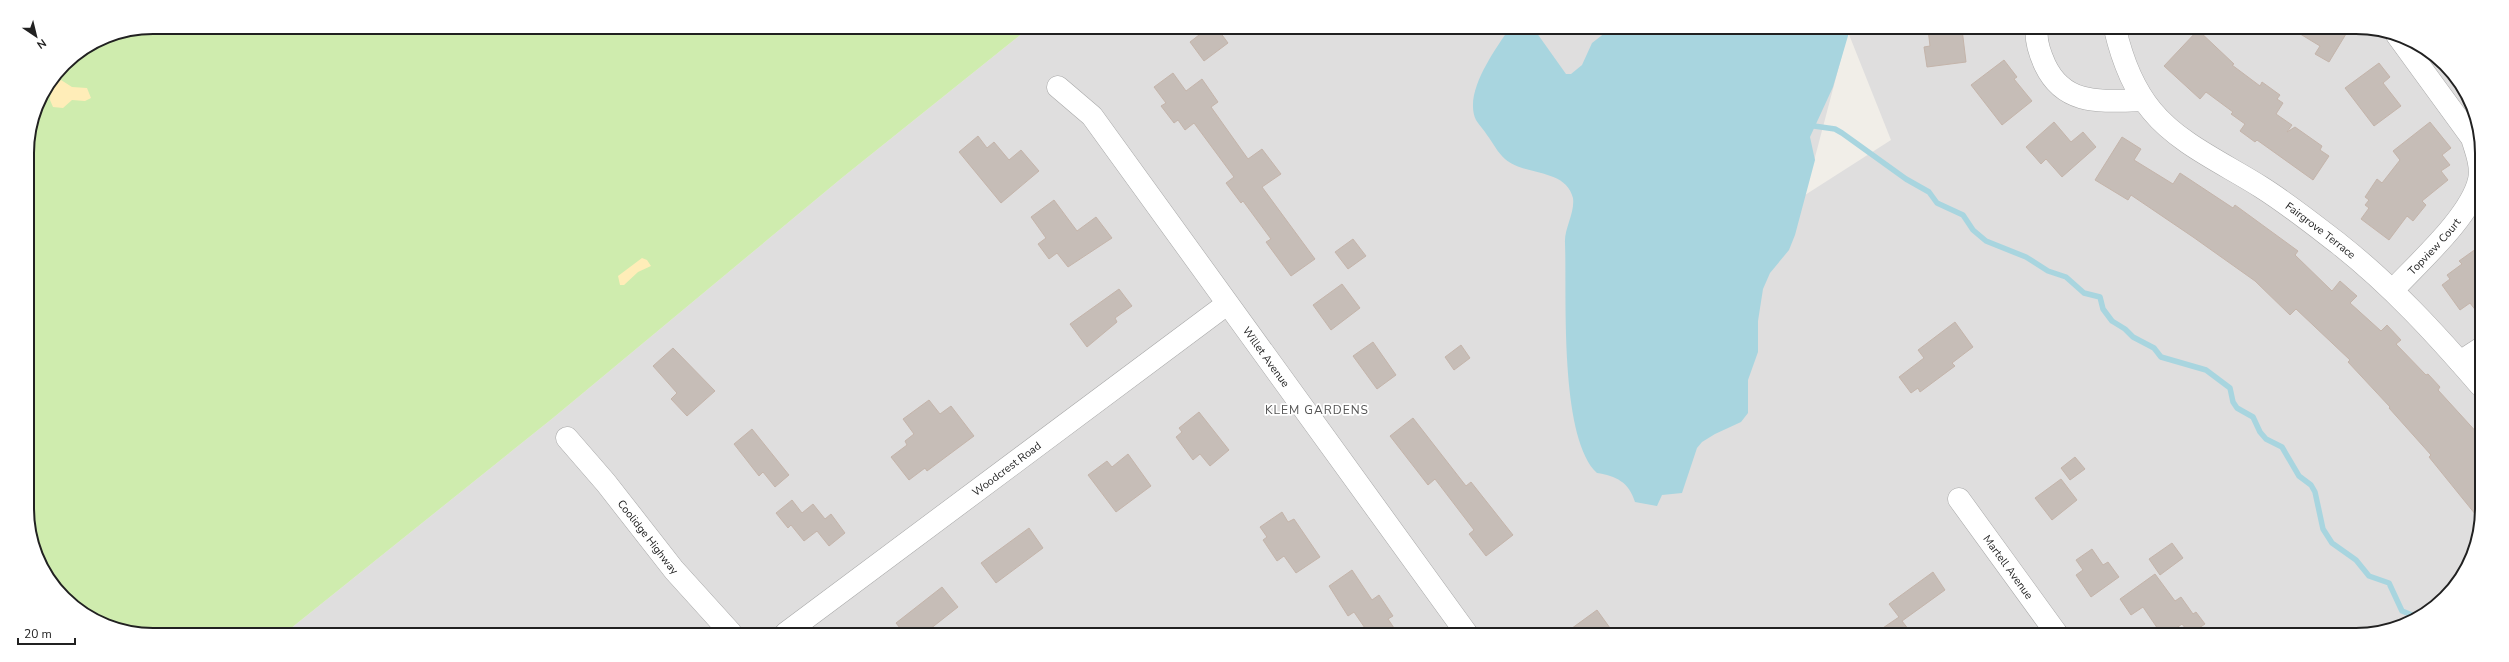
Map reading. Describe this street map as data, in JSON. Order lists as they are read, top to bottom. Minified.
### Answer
{"streets":{"street":["Fairgrove Terrace","Topview Court","Willet Avenue","Woodcrest Road","Coolidge Highway","Martell Avenue"]},"crossings":[["Fairgrove Terrace","Topview Court"],["Willet Avenue","Woodcrest Road"]],"districts":["KLEM GARDENS"],"scale_bar":"20 m","north":"bottom right"}
